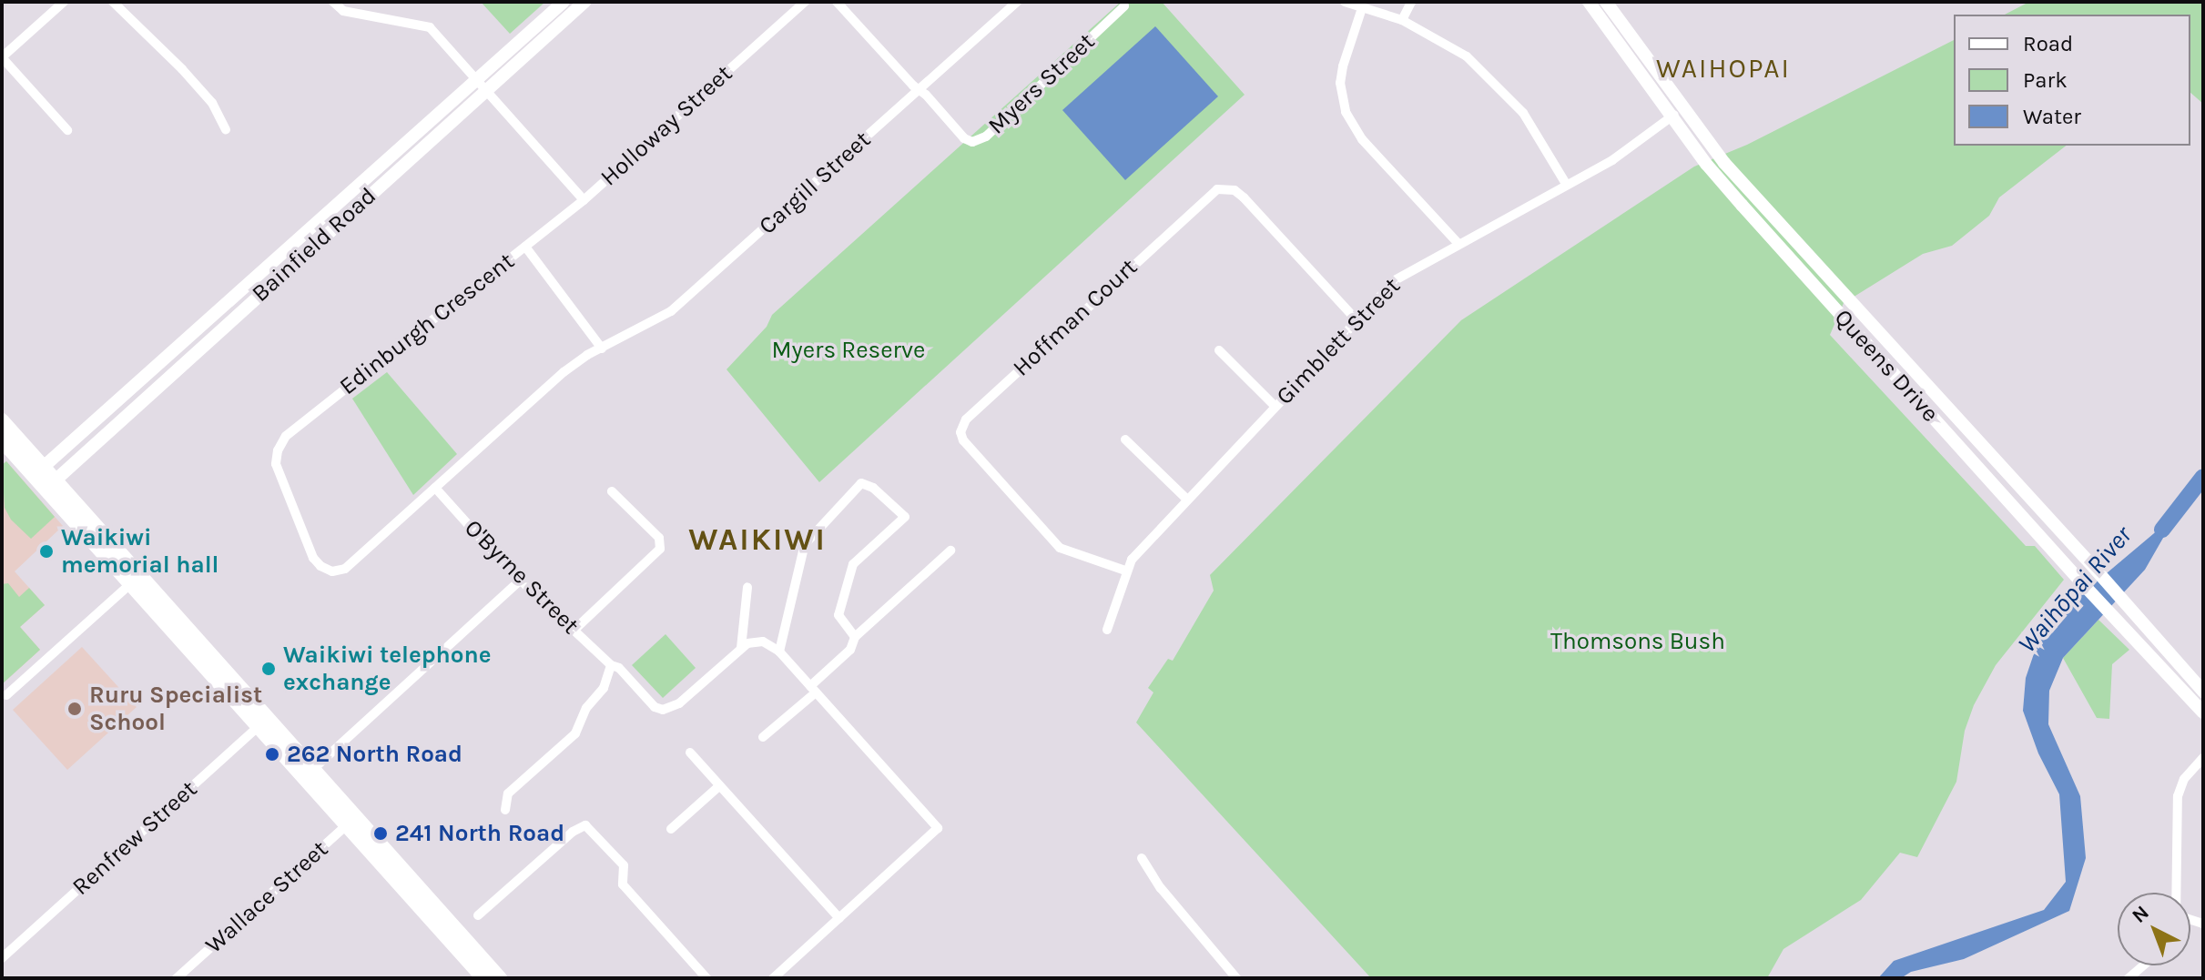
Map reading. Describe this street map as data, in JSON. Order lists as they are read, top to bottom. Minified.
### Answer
{"streets":{"main road":["Bainfield Road","Queens Drive"],"street":["Myers Street","Holloway Street","Cargill Street","Hoffman Court","Edinburgh Crescent","Gimblett Street","O'Byrne Street","Renfrew Street","Wallace Street"]},"crossings":[["Myers Street","Cargill Street"],["Holloway Street","Edinburgh Crescent"],["Cargill Street","Edinburgh Crescent"],["Hoffman Court","Gimblett Street"],["Edinburgh Crescent","O'Byrne Street"],["Gimblett Street","Queens Drive"]],"districts":["WAIHOPAI","WAIKIWI"],"water":["Waihōpai River"],"parks":["Myers Reserve","Thomsons Bush"],"places":["Waikiwi memorial hall","Waikiwi telephone exchange","Ruru Specialist School","262 North Road","241 North Road"],"legend":["Road","Park","Water"],"north":"top left"}
